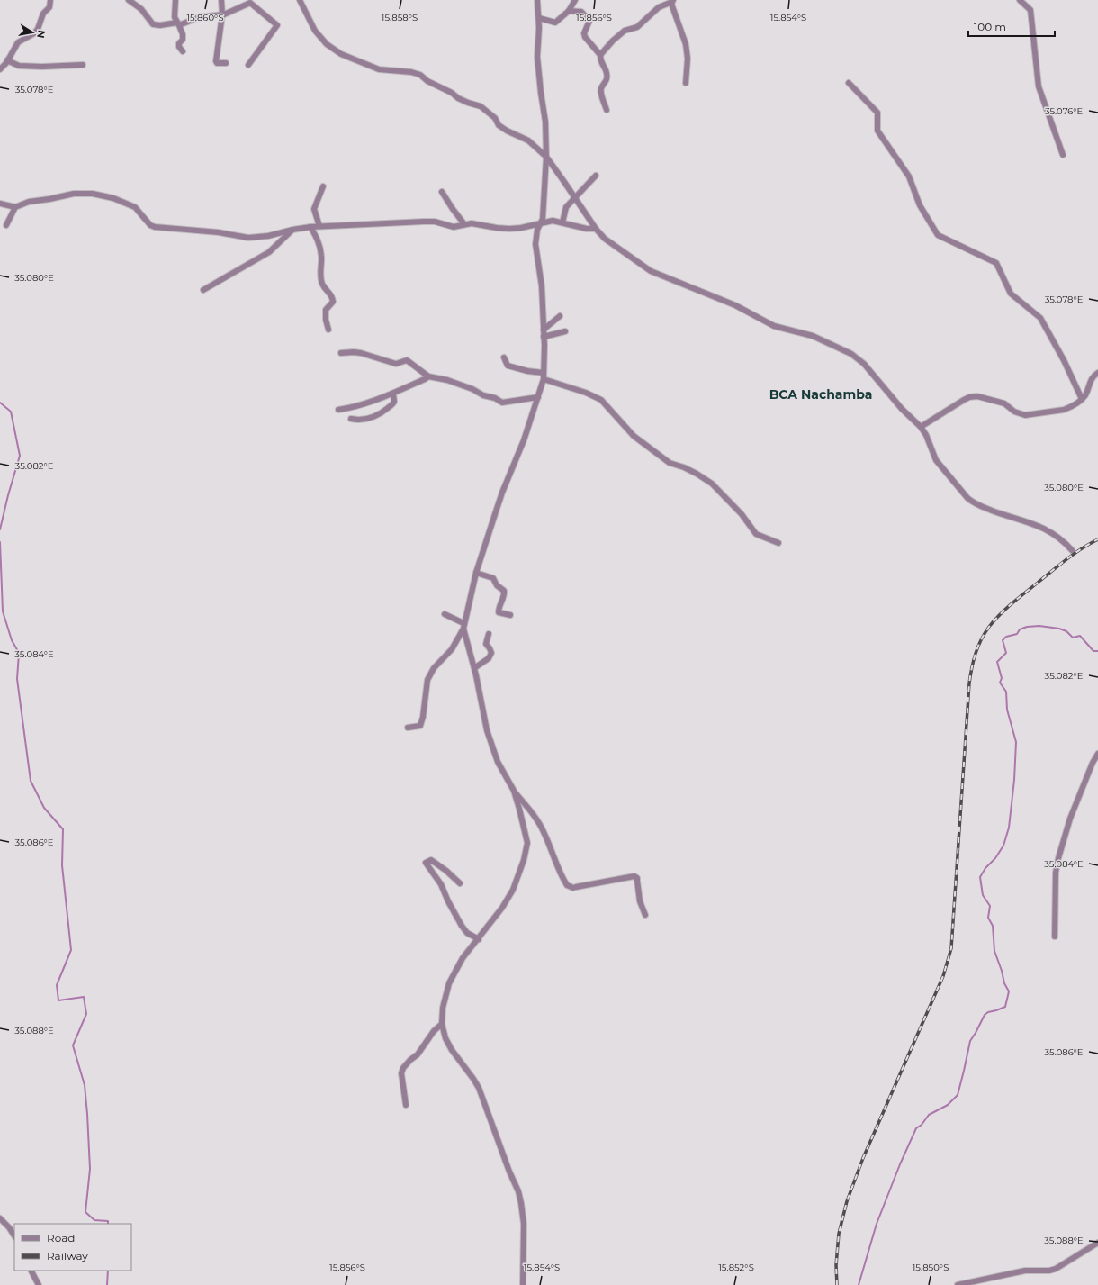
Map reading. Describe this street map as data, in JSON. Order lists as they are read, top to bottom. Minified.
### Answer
{"districts":["BCA Nachamba"],"legend":["Road","Railway"],"scale_bar":"100 m","north":"right","coordinates":["15.860°S","15.858°S","15.856°S","15.854°S","35.078°E","35.076°E","35.080°E","35.082°E","35.084°E","35.086°E","35.088°E","15.852°S","15.850°S"]}
